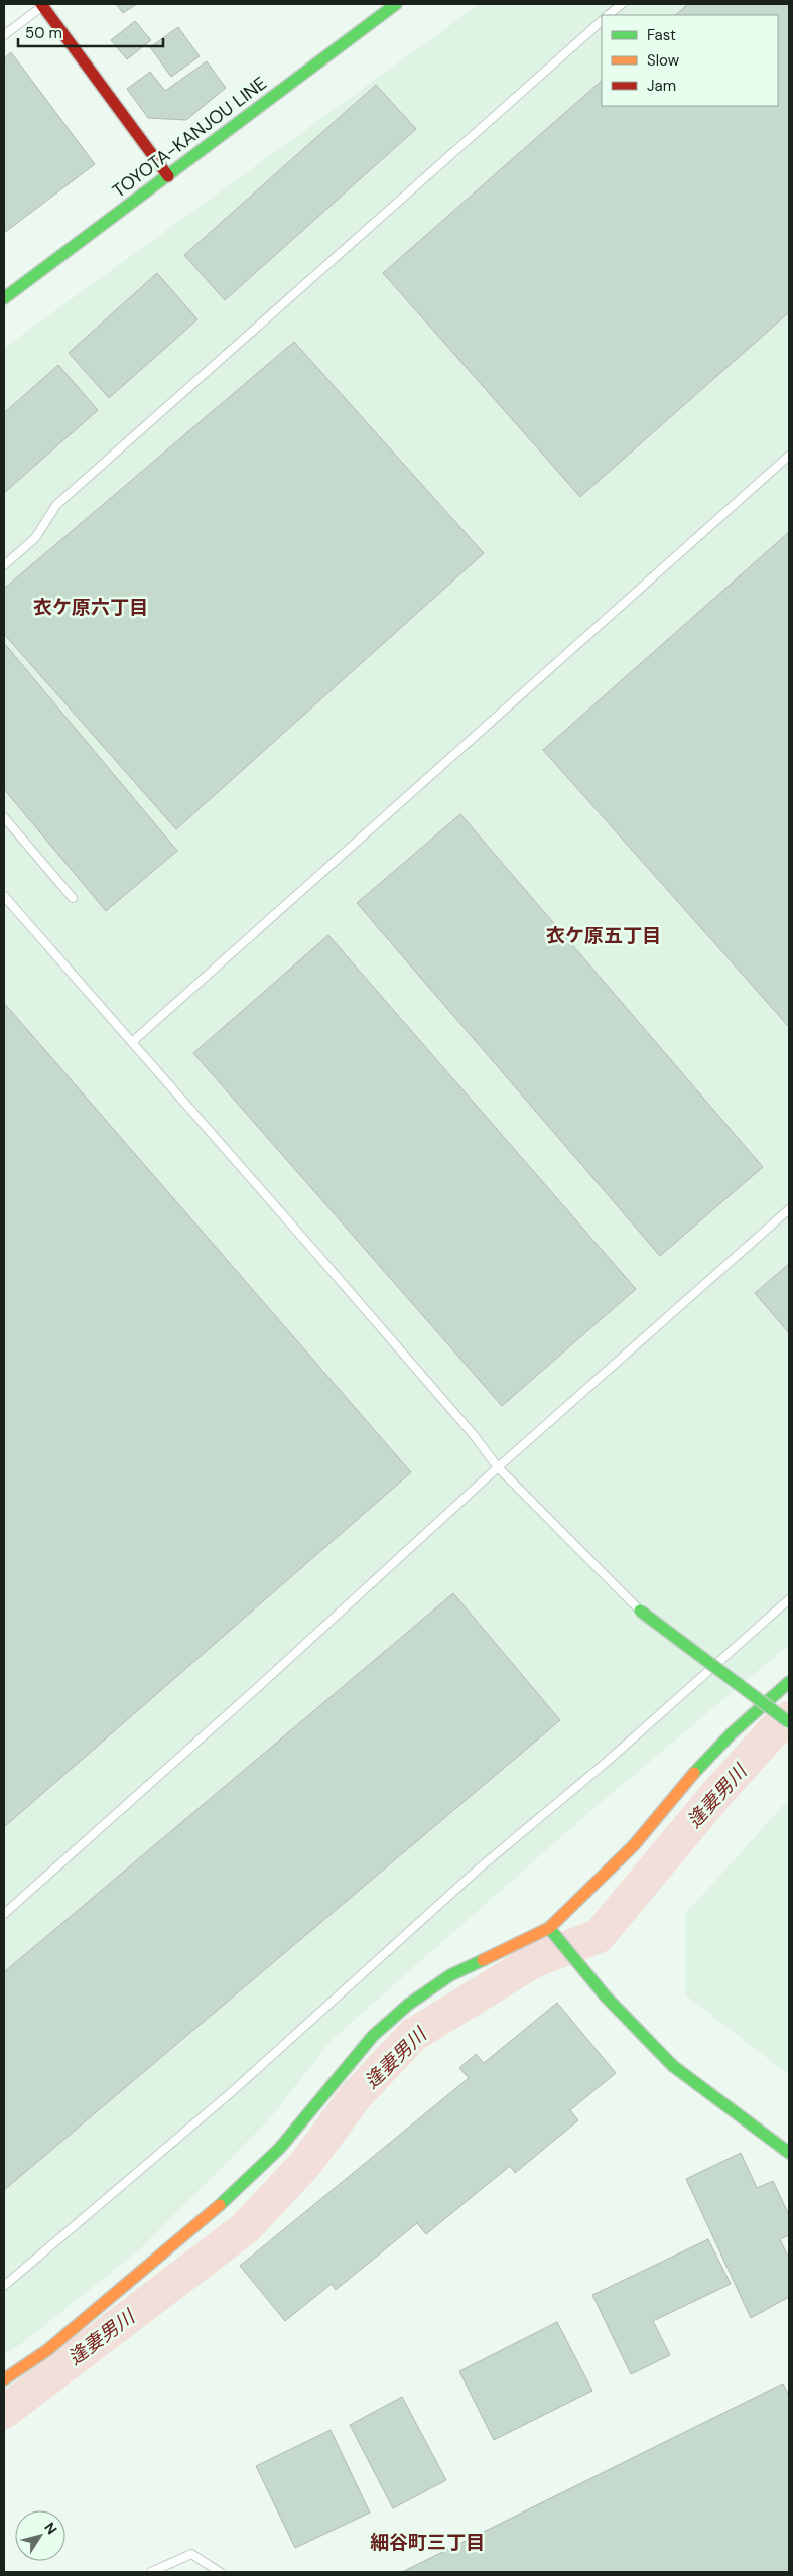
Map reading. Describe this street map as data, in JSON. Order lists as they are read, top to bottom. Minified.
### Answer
{"streets":{"street":["TOYOTA-KANJOU LINE"]},"districts":["衣ケ原六丁目","衣ケ原五丁目","細谷町三丁目"],"water":["逢妻男川"],"legend":["Fast","Slow","Jam"],"scale_bar":"50 m","north":"top right"}
